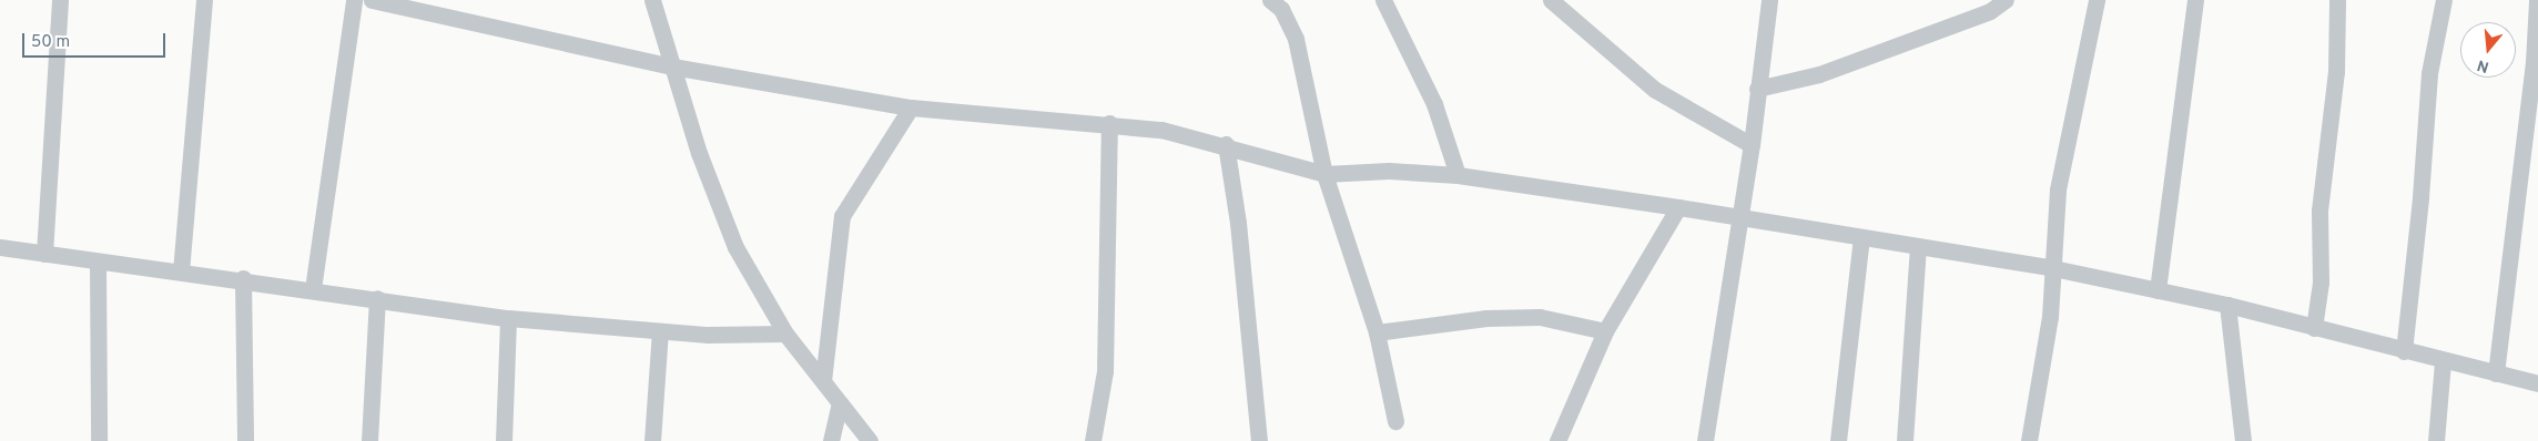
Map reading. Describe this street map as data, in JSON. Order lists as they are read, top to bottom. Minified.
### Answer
{"scale_bar":"50 m","north":"bottom"}
